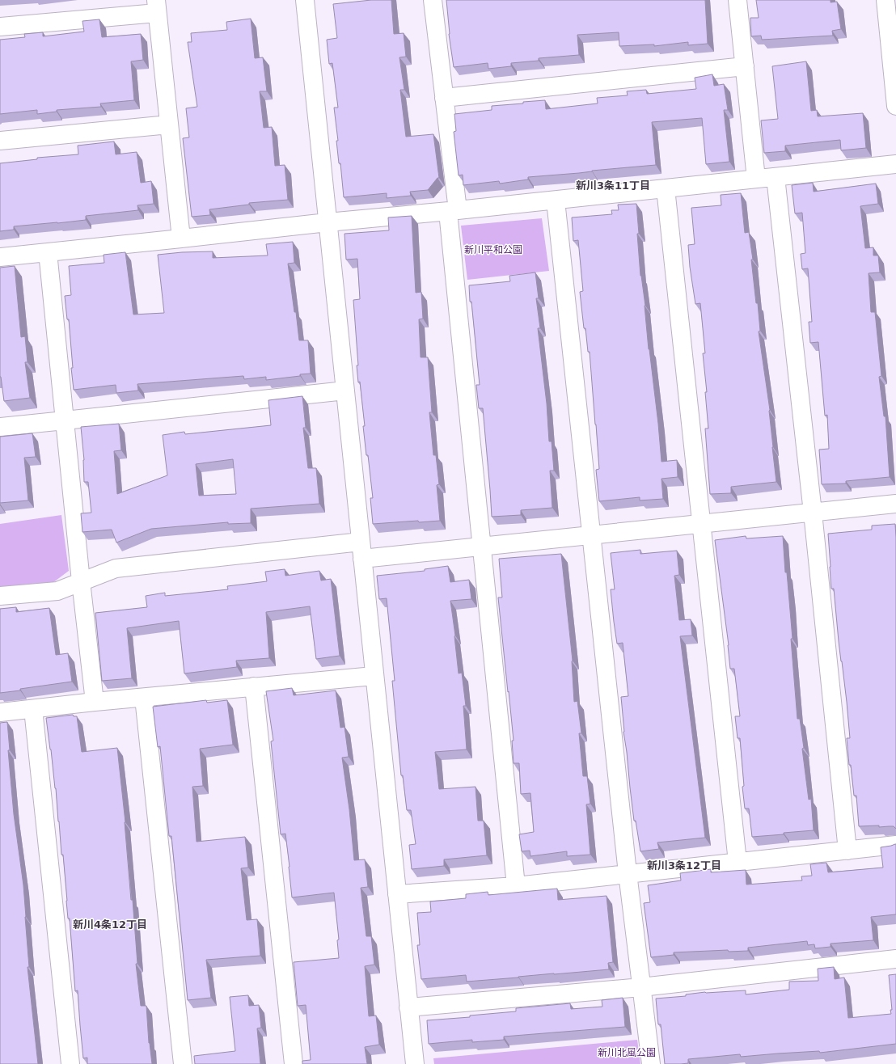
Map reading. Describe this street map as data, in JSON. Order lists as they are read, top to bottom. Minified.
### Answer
{"districts":["新川3条11丁目","新川3条12丁目","新川4条12丁目"],"parks":["新川平和公園","新川北風公園"]}
